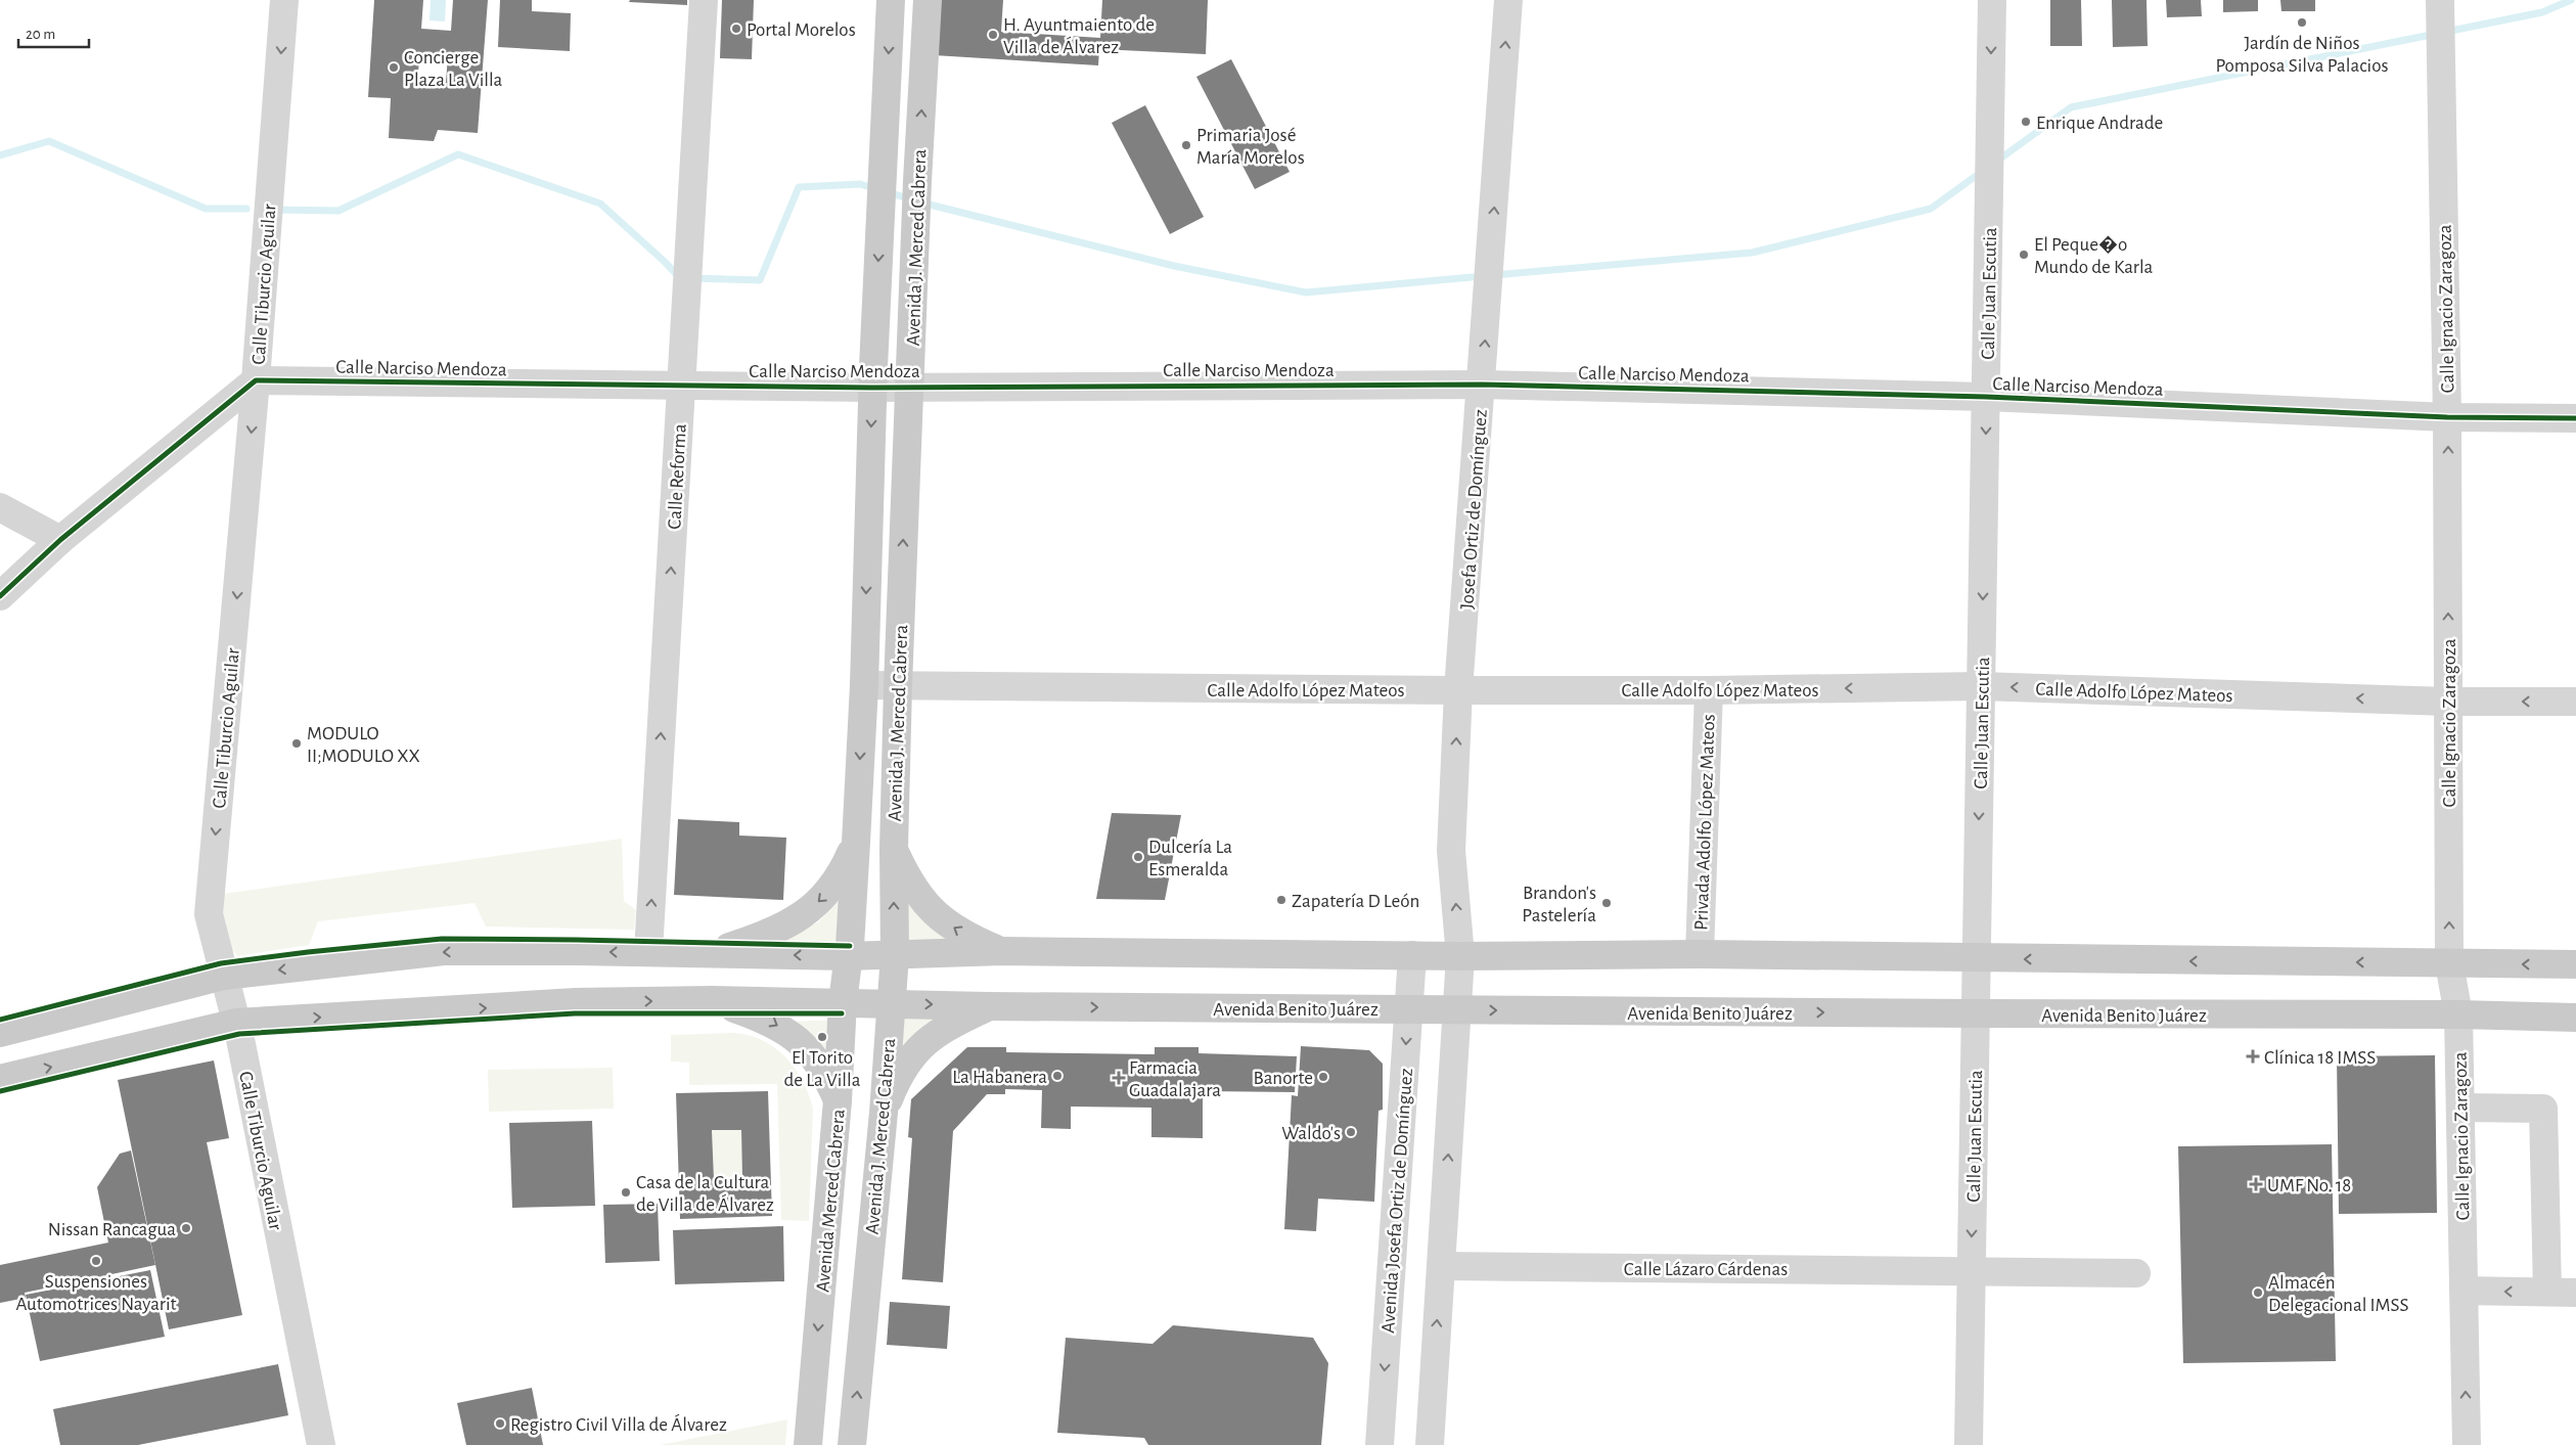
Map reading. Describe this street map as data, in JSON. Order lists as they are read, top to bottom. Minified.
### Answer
{"streets":{"main road":["Avenida J. Merced Cabrera","Avenida Benito Juárez","Avenida Merced Cabrera"],"street":["Calle Tiburcio Aguilar","Calle Juan Escutia","Calle Ignacio Zaragoza","Calle Narciso Mendoza","Calle Reforma","Josefa Ortiz de Domínguez","Calle Adolfo López Mateos","Privada Adolfo López Mateos","Avenida Josefa Ortiz de Domínguez","Calle Lázaro Cárdenas"]},"crossings":[["Avenida J. Merced Cabrera","Calle Narciso Mendoza"],["Avenida J. Merced Cabrera","Calle Adolfo López Mateos"],["Avenida J. Merced Cabrera","Avenida Benito Juárez"],["Avenida J. Merced Cabrera","Avenida Merced Cabrera"],["Calle Tiburcio Aguilar","Calle Narciso Mendoza"],["Calle Tiburcio Aguilar","Avenida Benito Juárez"],["Calle Juan Escutia","Calle Narciso Mendoza"],["Calle Juan Escutia","Calle Adolfo López Mateos"],["Calle Juan Escutia","Avenida Benito Juárez"],["Calle Juan Escutia","Calle Lázaro Cárdenas"],["Calle Ignacio Zaragoza","Calle Narciso Mendoza"],["Calle Ignacio Zaragoza","Calle Adolfo López Mateos"],["Calle Ignacio Zaragoza","Avenida Benito Juárez"],["Calle Narciso Mendoza","Calle Reforma"],["Calle Narciso Mendoza","Josefa Ortiz de Domínguez"],["Josefa Ortiz de Domínguez","Calle Adolfo López Mateos"],["Calle Adolfo López Mateos","Privada Adolfo López Mateos"],["Avenida Benito Juárez","Avenida Merced Cabrera"],["Avenida Benito Juárez","Avenida Josefa Ortiz de Domínguez"]],"one_way":["Calle Tiburcio Aguilar","Calle Juan Escutia","Calle Ignacio Zaragoza","Calle Reforma","Josefa Ortiz de Domínguez","Calle Adolfo López Mateos","Avenida Merced Cabrera"],"places":{"other":["Jardín de Niños Pomposa Silva Palacios","Portal Morelos","H. Ayuntmaiento de Villa de Álvarez","Concierge Plaza La Villa","Enrique Andrade","Primaria José María Morelos","El Peque�o Mundo de Karla","MODULO II;MODULO XX","Dulcería La Esmeralda","Zapatería D León","Brandon's Pastelería","El Torito de La Villa","La Habanera","Banorte","Waldo's","Casa de la Cultura de Villa de Álvarez","Nissan Rancagua","Suspensiones Automotrices Nayarit","Almacén Delegacional IMSS","Registro Civil Villa de Álvarez"],"health":["Clínica 18 IMSS","Farmacia Guadalajara","UMF No. 18"]},"scale_bar":"20 m"}
